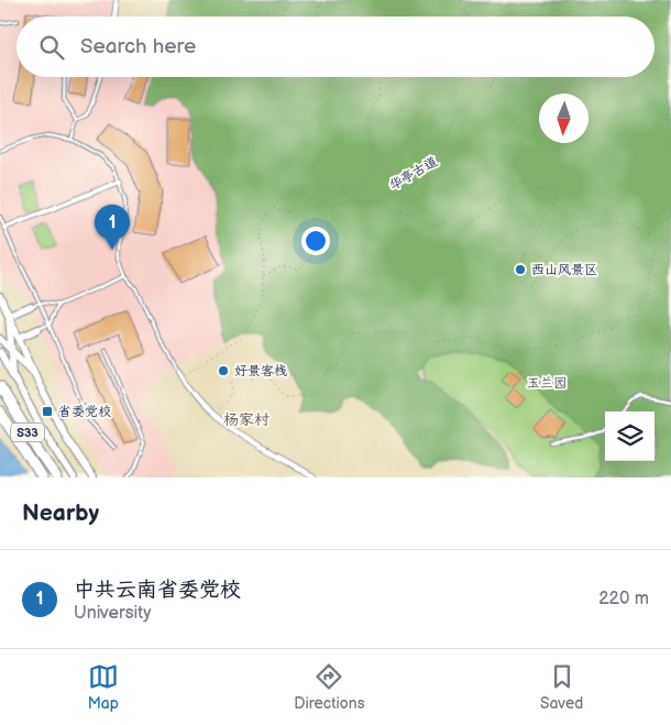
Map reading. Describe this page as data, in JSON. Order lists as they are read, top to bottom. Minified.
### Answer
{"streets":{"highway":["S33"],"path":["华亭古道"]},"districts":["杨家村"],"parks":["玉兰园"],"places":{"other":["西山风景区","好景客栈"],"transit":["省委党校"]},"north":"bottom","page":{"search":"Search here","pins":"1","heading":"Nearby","list":[{"mark":"1","name":"中共云南省委党校","note":"University","value":"220 m"}],"nav":["Map","Directions","Saved"]}}
